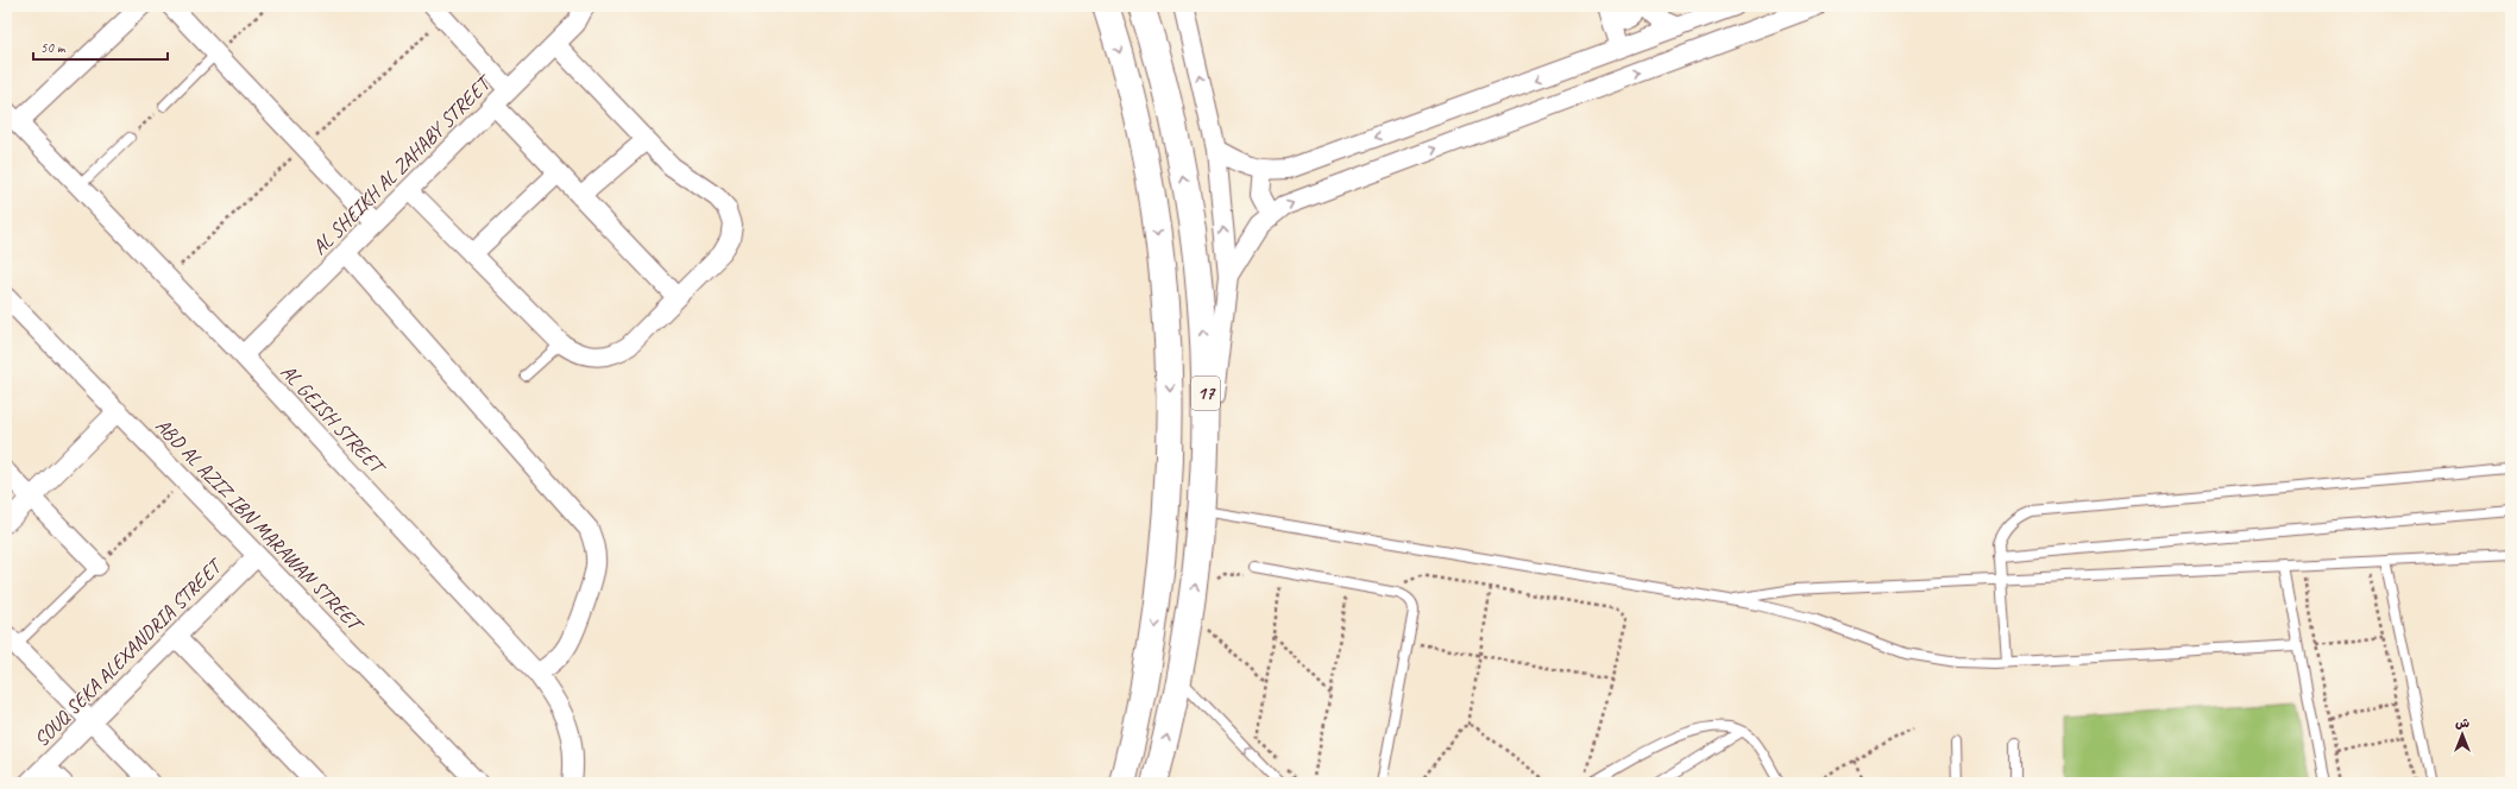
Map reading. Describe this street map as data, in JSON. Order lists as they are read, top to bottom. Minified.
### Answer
{"streets":{"highway":["17"],"street":["AL SHEIKH AL ZAHABY STREET","AL GEISH STREET","ABD AL AZIZ IBN MARAWAN STREET","SOUQ SEKA ALEXANDRIA STREET"]},"crossings":[["AL SHEIKH AL ZAHABY STREET","AL GEISH STREET"],["ABD AL AZIZ IBN MARAWAN STREET","SOUQ SEKA ALEXANDRIA STREET"]],"scale_bar":"50 m","north":"top"}
